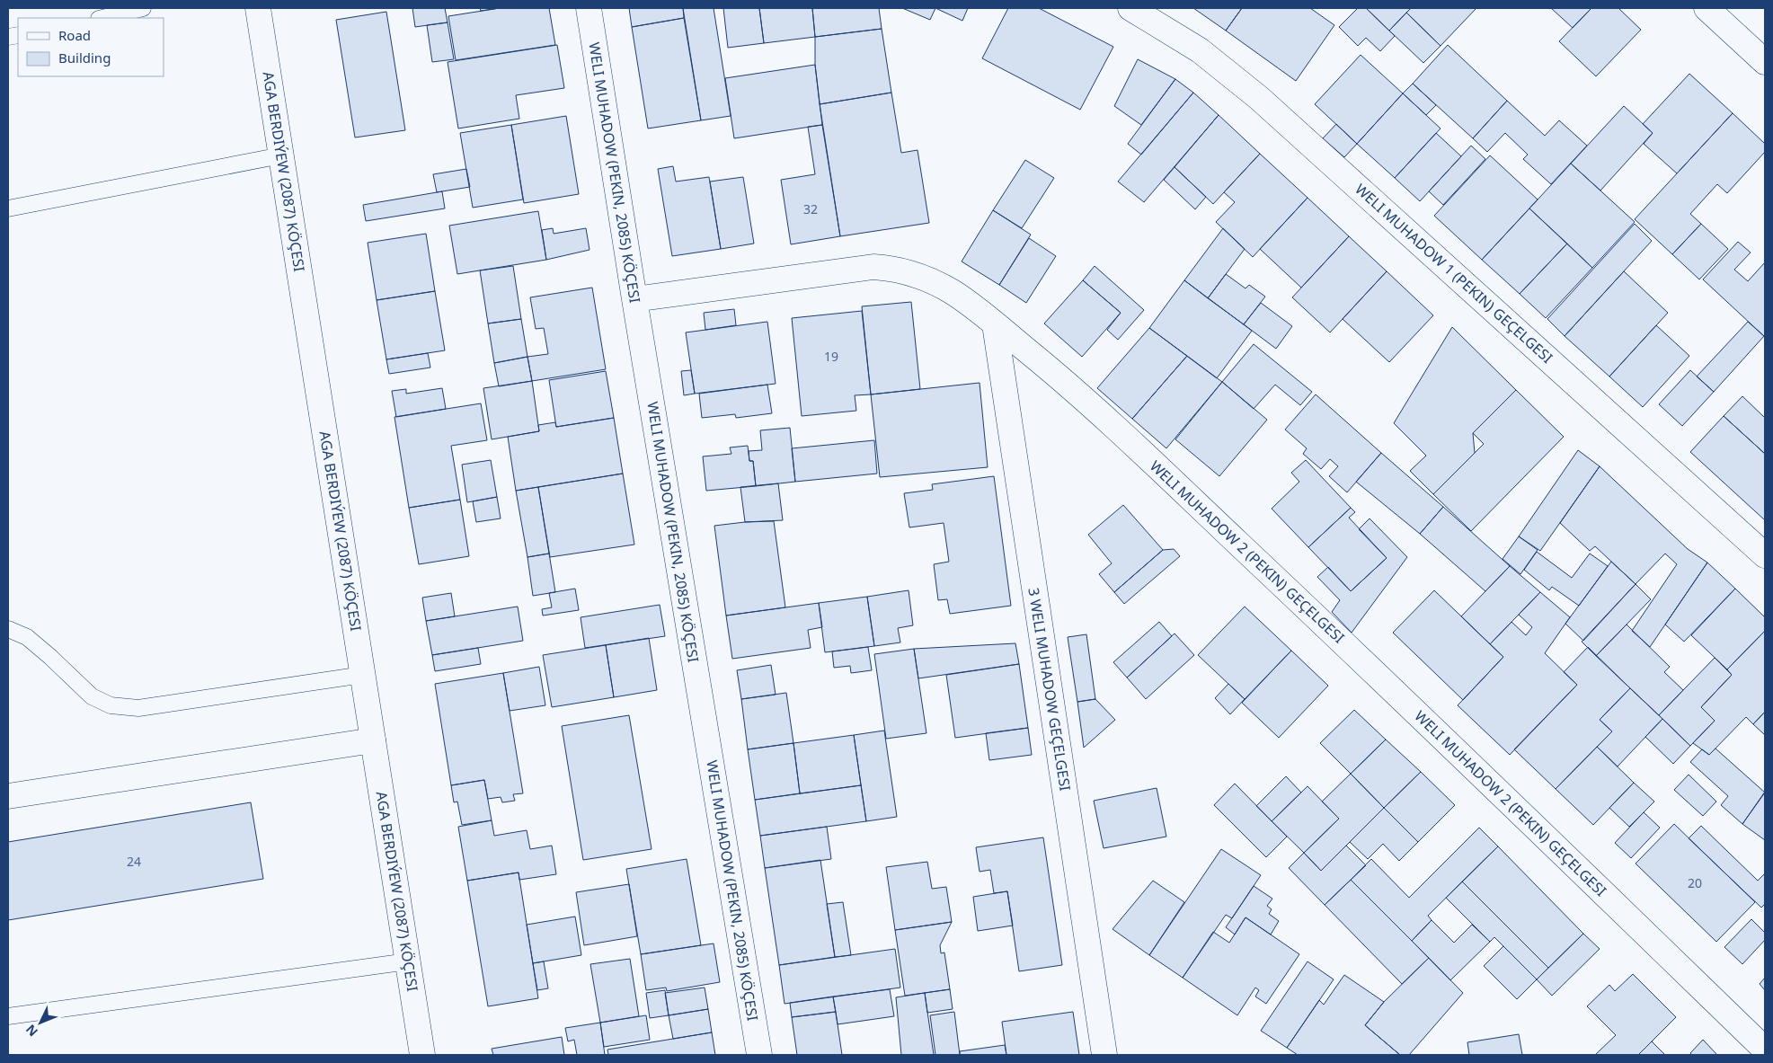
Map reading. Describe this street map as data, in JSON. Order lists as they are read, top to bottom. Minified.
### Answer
{"streets":{"street":["AGA BERDIÝEW (2087) KÖÇESI","WELI MUHADOW (PEKIN, 2085) KÖÇESI","WELI MUHADOW 1 (PEKIN) GEÇELGESI","WELI MUHADOW 2 (PEKIN) GEÇELGESI","3 WELI MUHADOW GEÇELGESI"]},"crossings":[["WELI MUHADOW (PEKIN, 2085) KÖÇESI","WELI MUHADOW 2 (PEKIN) GEÇELGESI"],["WELI MUHADOW 2 (PEKIN) GEÇELGESI","3 WELI MUHADOW GEÇELGESI"]],"house_numbers":["32","19","24","20"],"legend":["Road","Building"],"north":"bottom left"}
